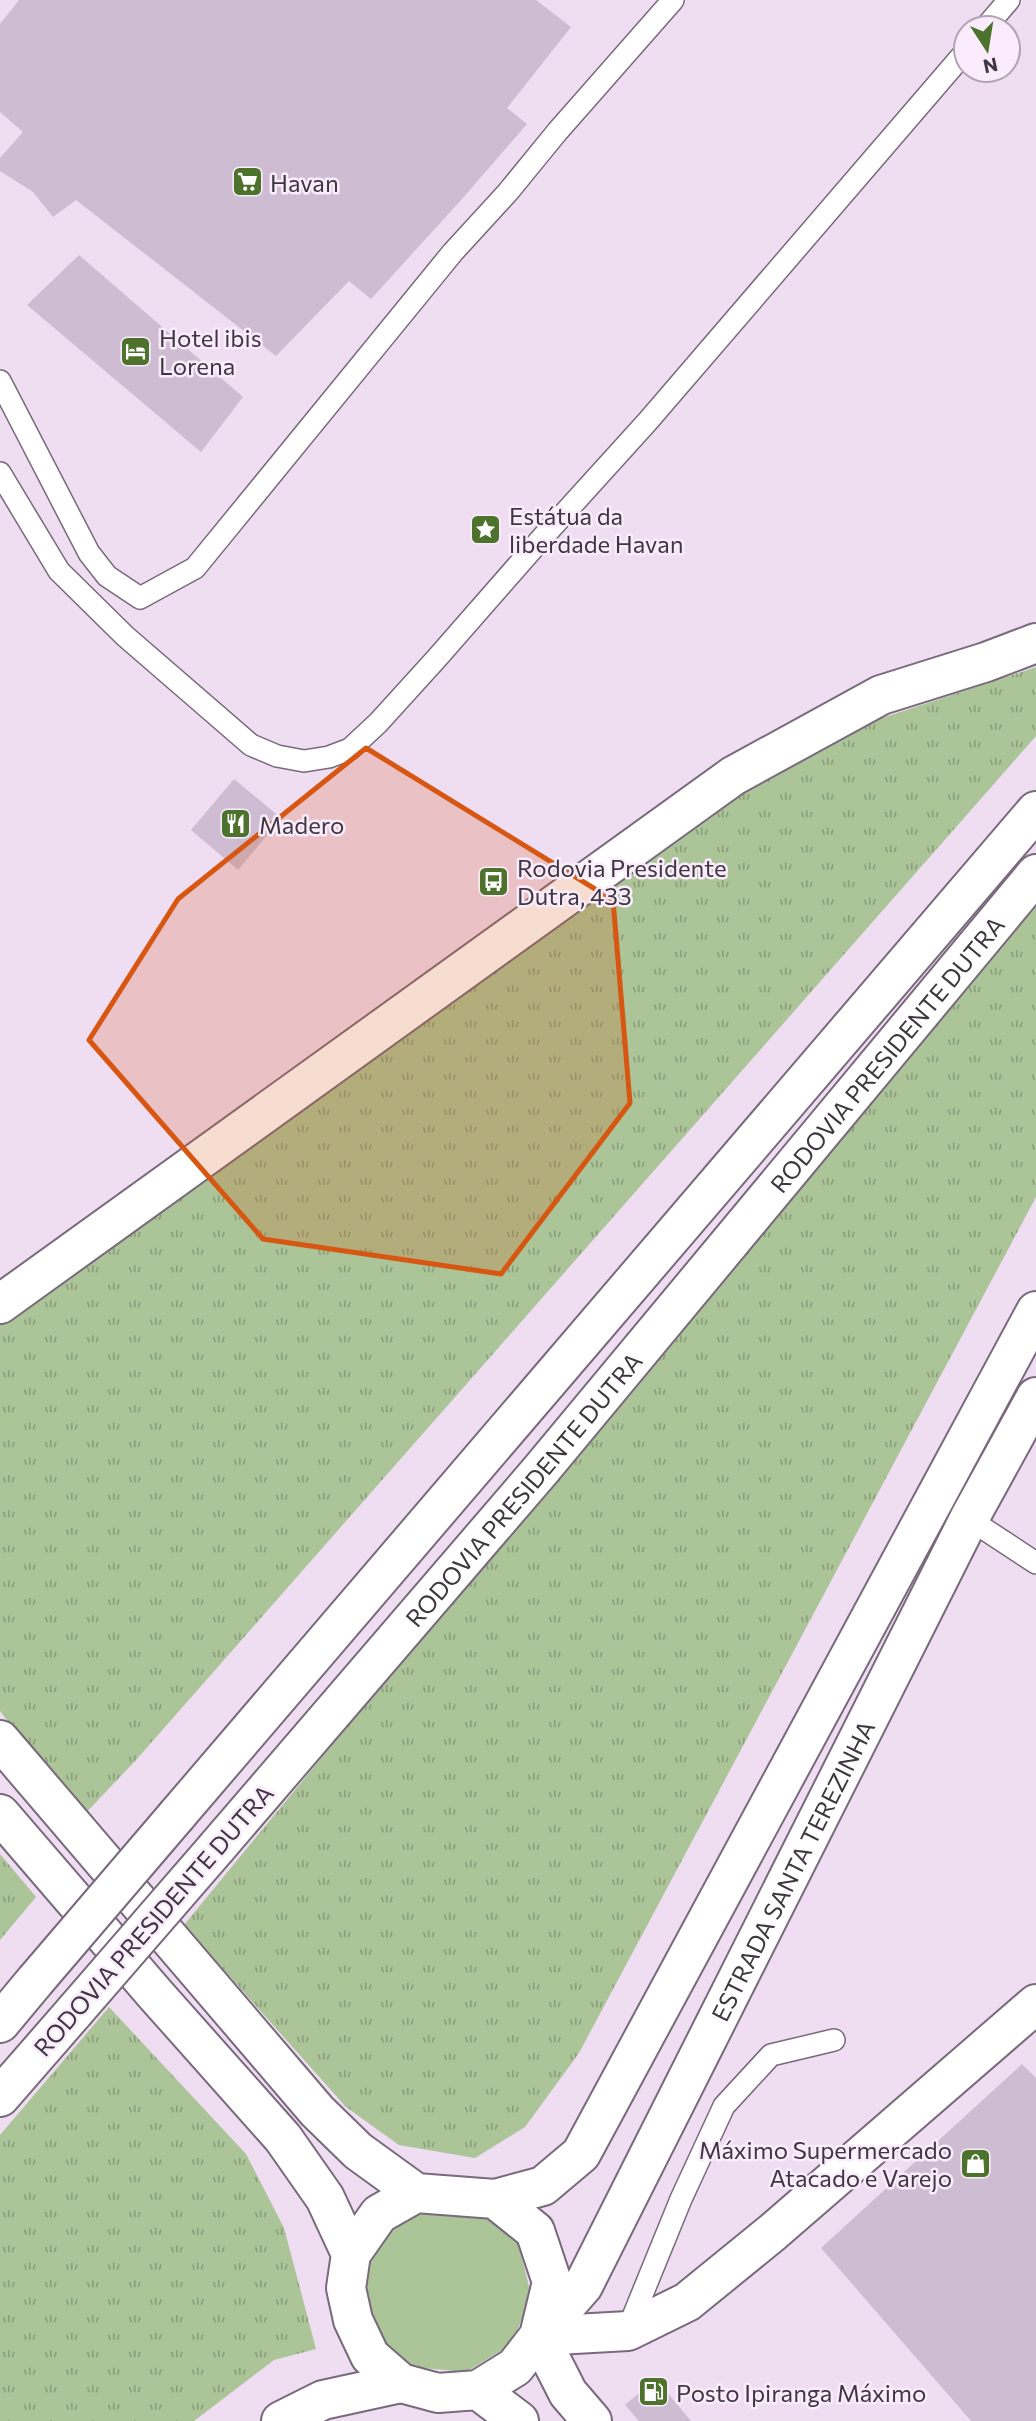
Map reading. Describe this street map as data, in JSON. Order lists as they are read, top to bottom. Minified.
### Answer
{"streets":{"main road":["RODOVIA PRESIDENTE DUTRA","ESTRADA SANTA TEREZINHA"]},"places":{"supermarket":["Havan"],"hotel":["Hotel ibis Lorena"],"place":["Estátua da liberdade Havan"],"restaurant":["Madero"],"bus stop":["Rodovia Presidente Dutra, 433"],"shop":["Máximo Supermercado Atacado e Varejo"],"fuel station":["Posto Ipiranga Máximo"]},"north":"bottom"}
